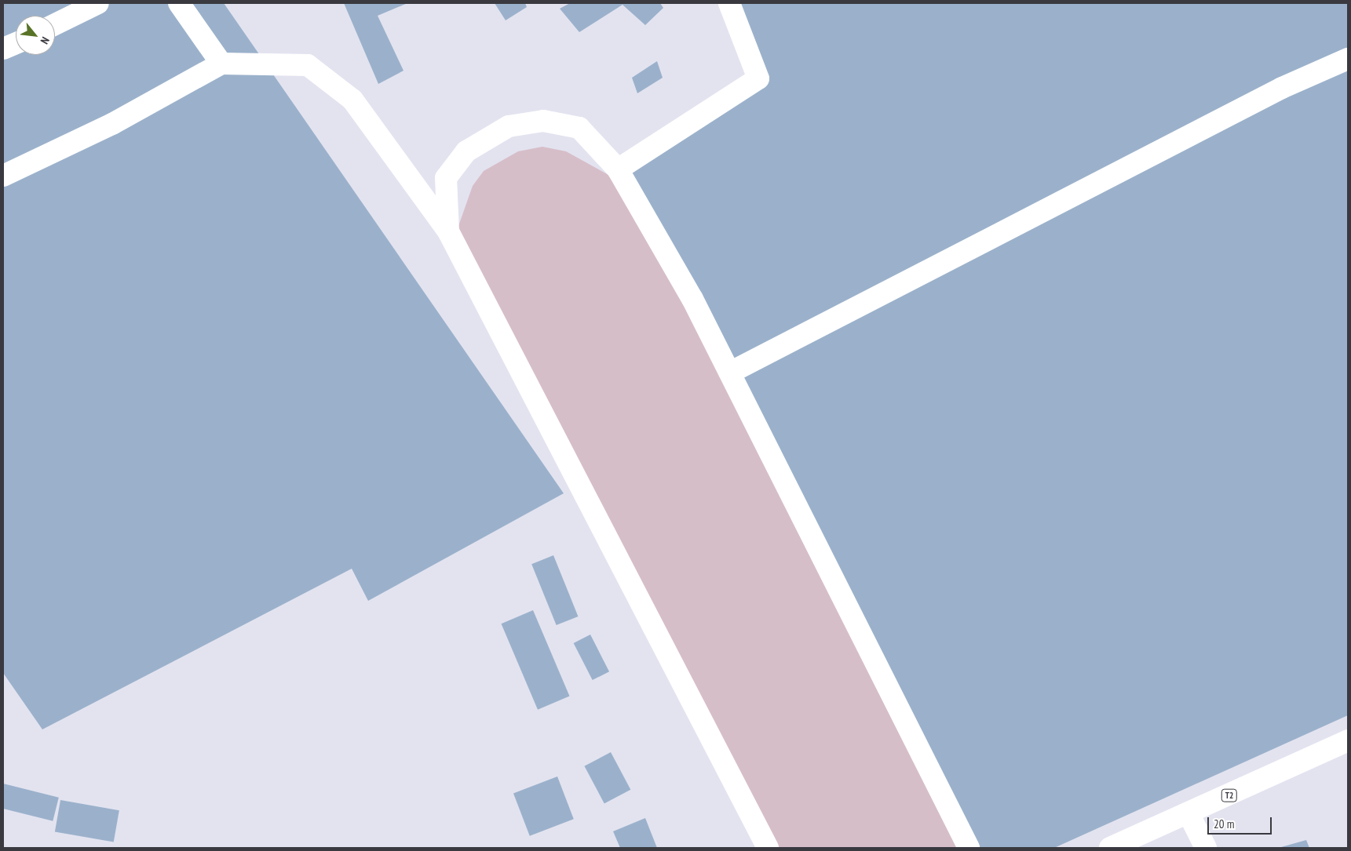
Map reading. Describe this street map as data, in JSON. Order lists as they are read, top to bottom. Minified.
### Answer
{"streets":{"main road":["T2"]},"scale_bar":"20 m","north":"bottom right"}
